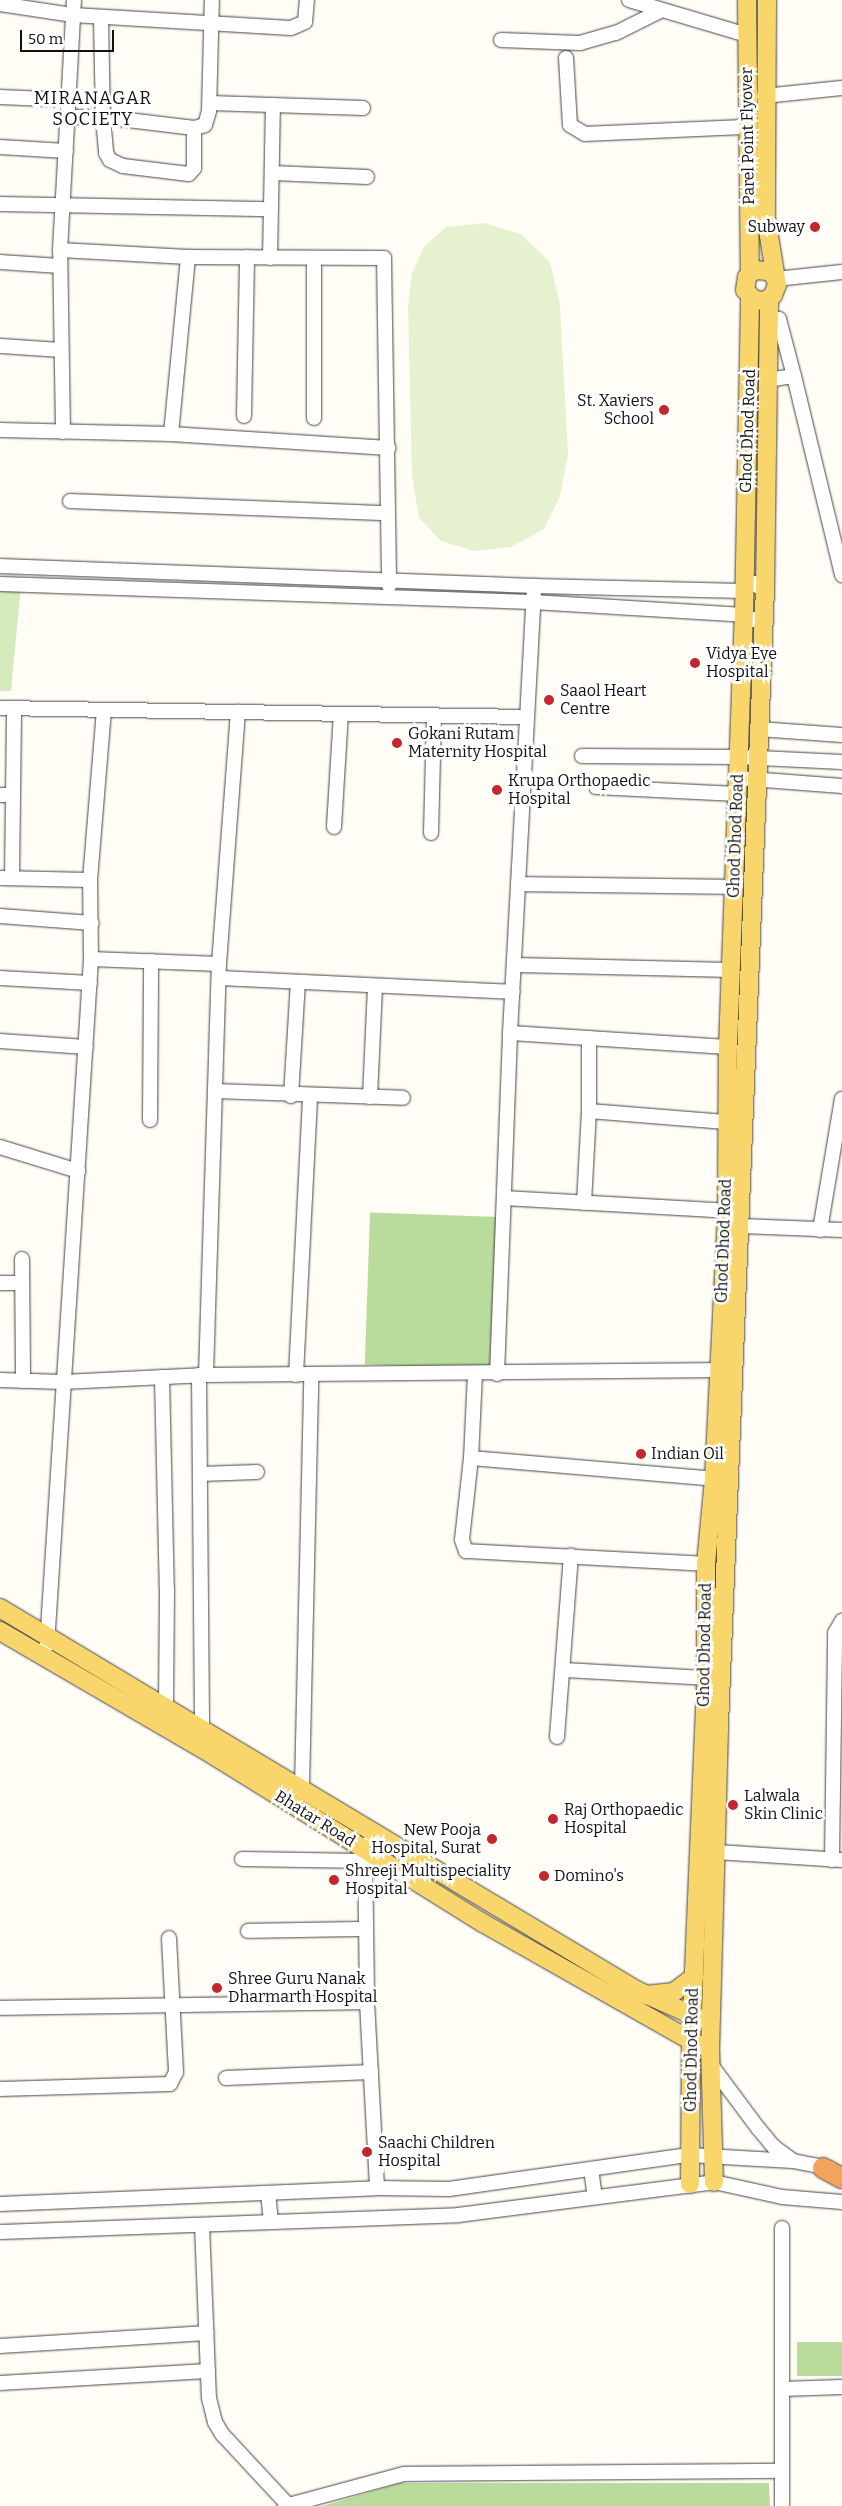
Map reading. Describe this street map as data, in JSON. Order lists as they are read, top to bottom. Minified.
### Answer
{"streets":{"main road":["Parel Point Flyover","Ghod Dhod Road","Bhatar Road"]},"crossings":[["Parel Point Flyover","Ghod Dhod Road"],["Ghod Dhod Road","Bhatar Road"]],"districts":["MIRANAGAR SOCIETY"],"places":["Subway","St. Xaviers School","Vidya Eye Hospital","Saaol Heart Centre","Gokani Rutam Maternity Hospital","Krupa Orthopaedic Hospital","Indian Oil","Lalwala Skin Clinic","Raj Orthopaedic Hospital","New Pooja Hospital, Surat","Domino's","Shreeji Multispeciality Hospital","Shree Guru Nanak Dharmarth Hospital","Saachi Children Hospital"],"scale_bar":"50 m"}
